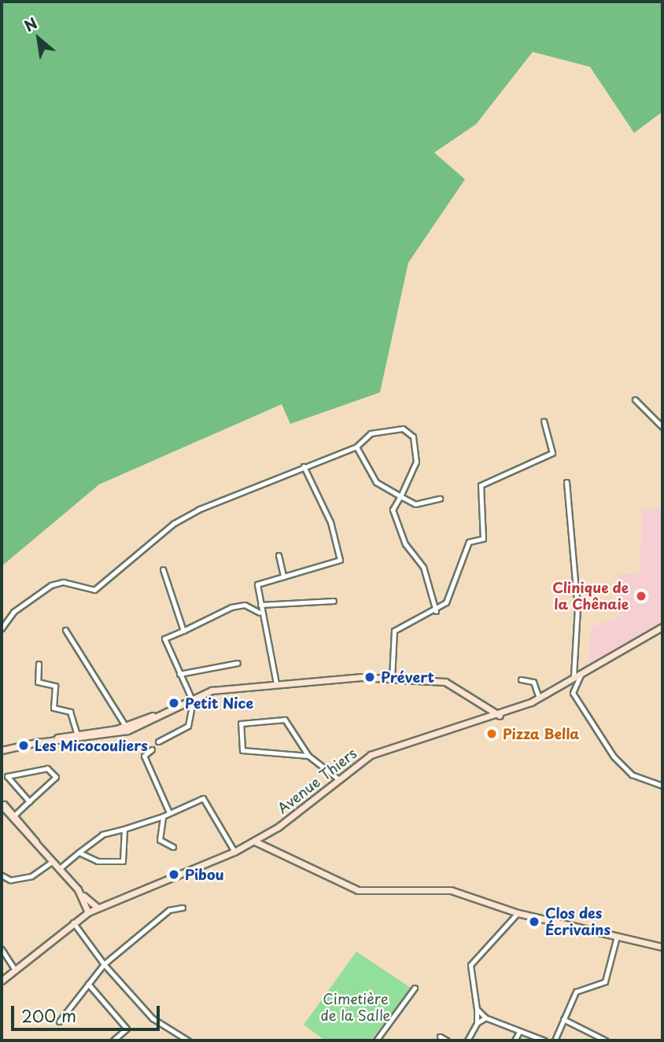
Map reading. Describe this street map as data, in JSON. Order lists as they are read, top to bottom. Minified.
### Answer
{"streets":{"street":["Avenue Thiers"]},"parks":["Cimetière de la Salle"],"places":["Clinique de la Chênaie","Prévert","Petit Nice","Pizza Bella","Les Micocouliers","Pibou","Clos des Écrivains"],"scale_bar":"200 m","north":"top left"}
